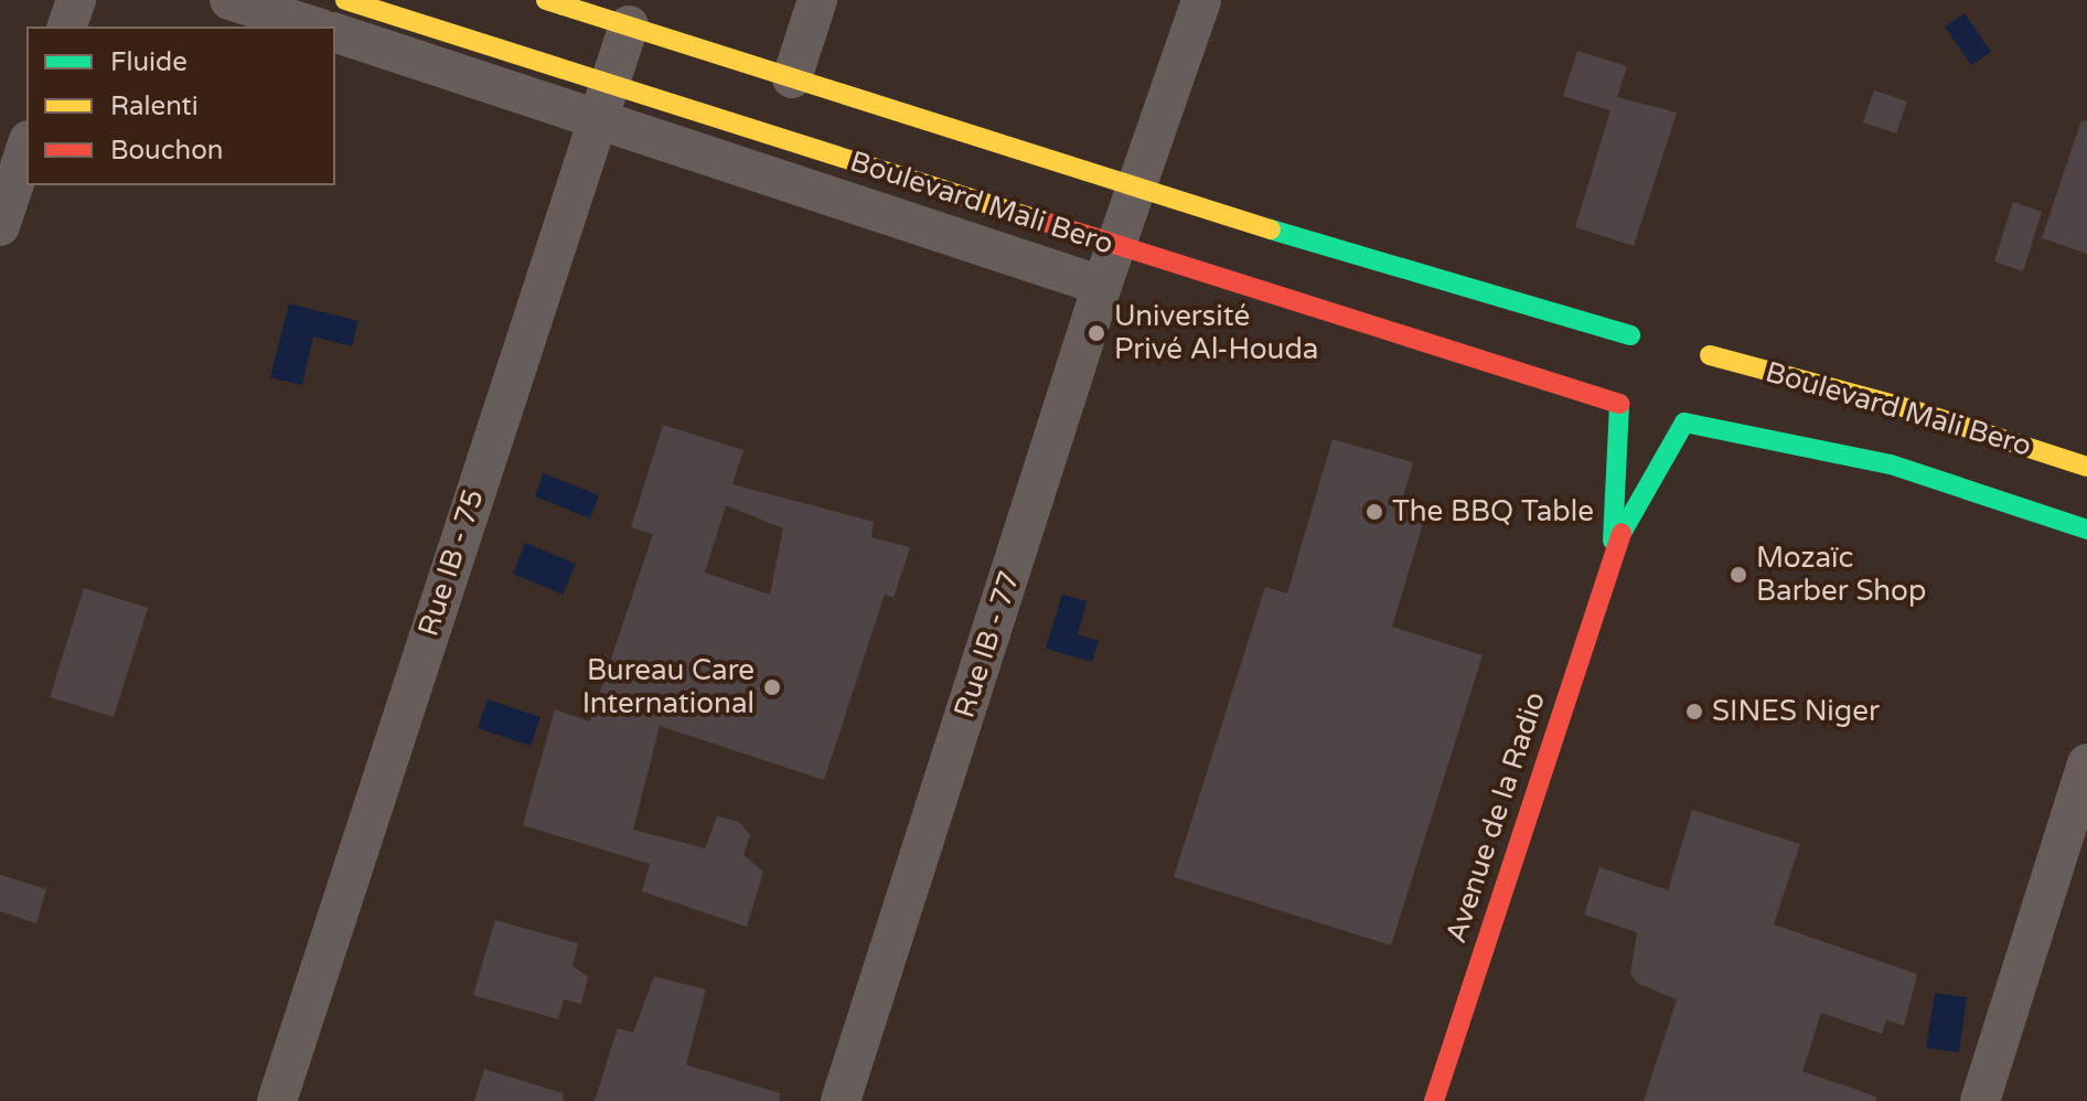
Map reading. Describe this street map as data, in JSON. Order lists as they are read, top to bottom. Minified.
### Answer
{"streets":{"main road":["Boulevard Mali Bero","Avenue de la Radio"],"street":["Rue IB - 75","Rue IB - 77"]},"crossings":[["Boulevard Mali Bero","Rue IB - 75"],["Boulevard Mali Bero","Rue IB - 77"]],"places":["Université Privé Al-Houda","The BBQ Table","Mozaïc Barber Shop","Bureau Care International","SINES Niger"],"legend":["Fluide","Ralenti","Bouchon"]}
